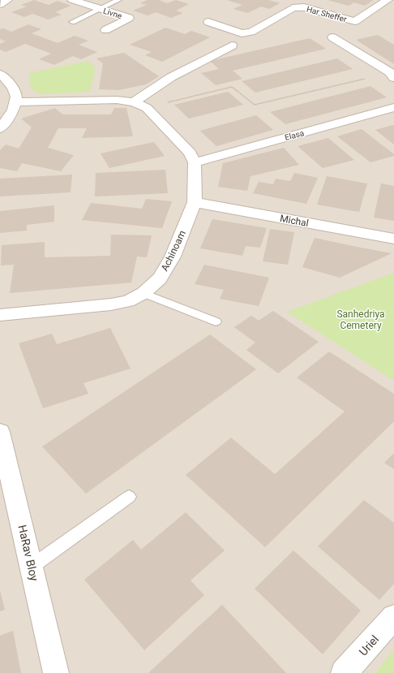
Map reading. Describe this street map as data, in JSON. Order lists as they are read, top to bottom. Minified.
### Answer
{"streets":{"street":["Livne","Har Sheffer","Elasa","Michal","Achinoam","HaRav Bloy","Uriel"]},"crossings":[["Elasa","Achinoam"],["Michal","Achinoam"]],"parks":["Sanhedriya Cemetery"]}
